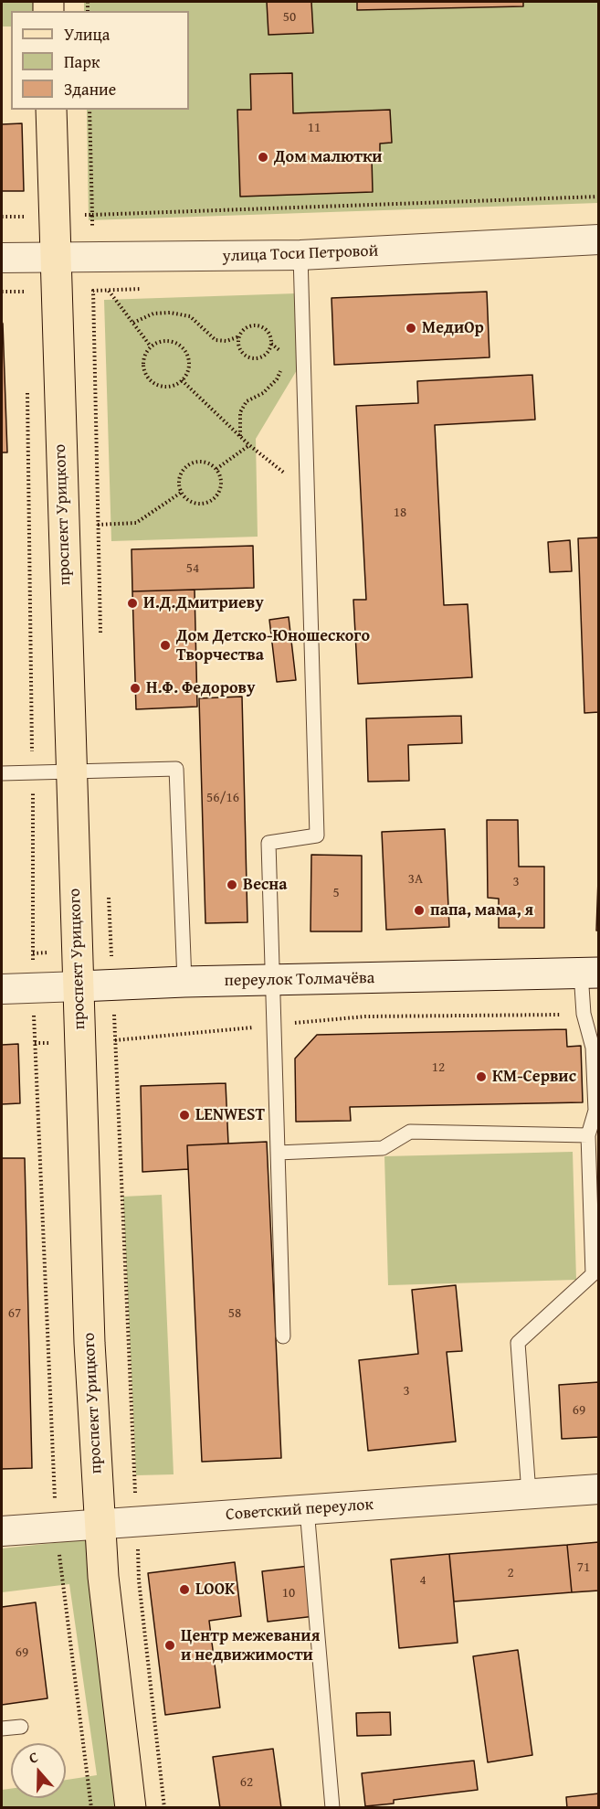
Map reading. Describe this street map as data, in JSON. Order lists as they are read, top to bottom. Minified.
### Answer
{"streets":{"main road":["проспект Урицкого","переулок Толмачёва"],"street":["улица Тоси Петровой","Советский переулок"]},"crossings":[["улица Тоси Петровой","проспект Урицкого"],["проспект Урицкого","переулок Толмачёва"],["проспект Урицкого","Советский переулок"]],"places":["Дом малютки","МедиОр","И.Д.Дмитриеву","Дом Детско-Юношеского Творчества","Н.Ф. Федорову","Весна","папа, мама, я","КМ-Сервис","LENWEST","LOOK","Центр межевания и недвижимости"],"house_numbers":["50","11","18","54","56/16","3А","3","5","12","67","58","3","69","71","2","4","10","69","62"],"legend":["Улица","Парк","Здание"],"north":"top"}
